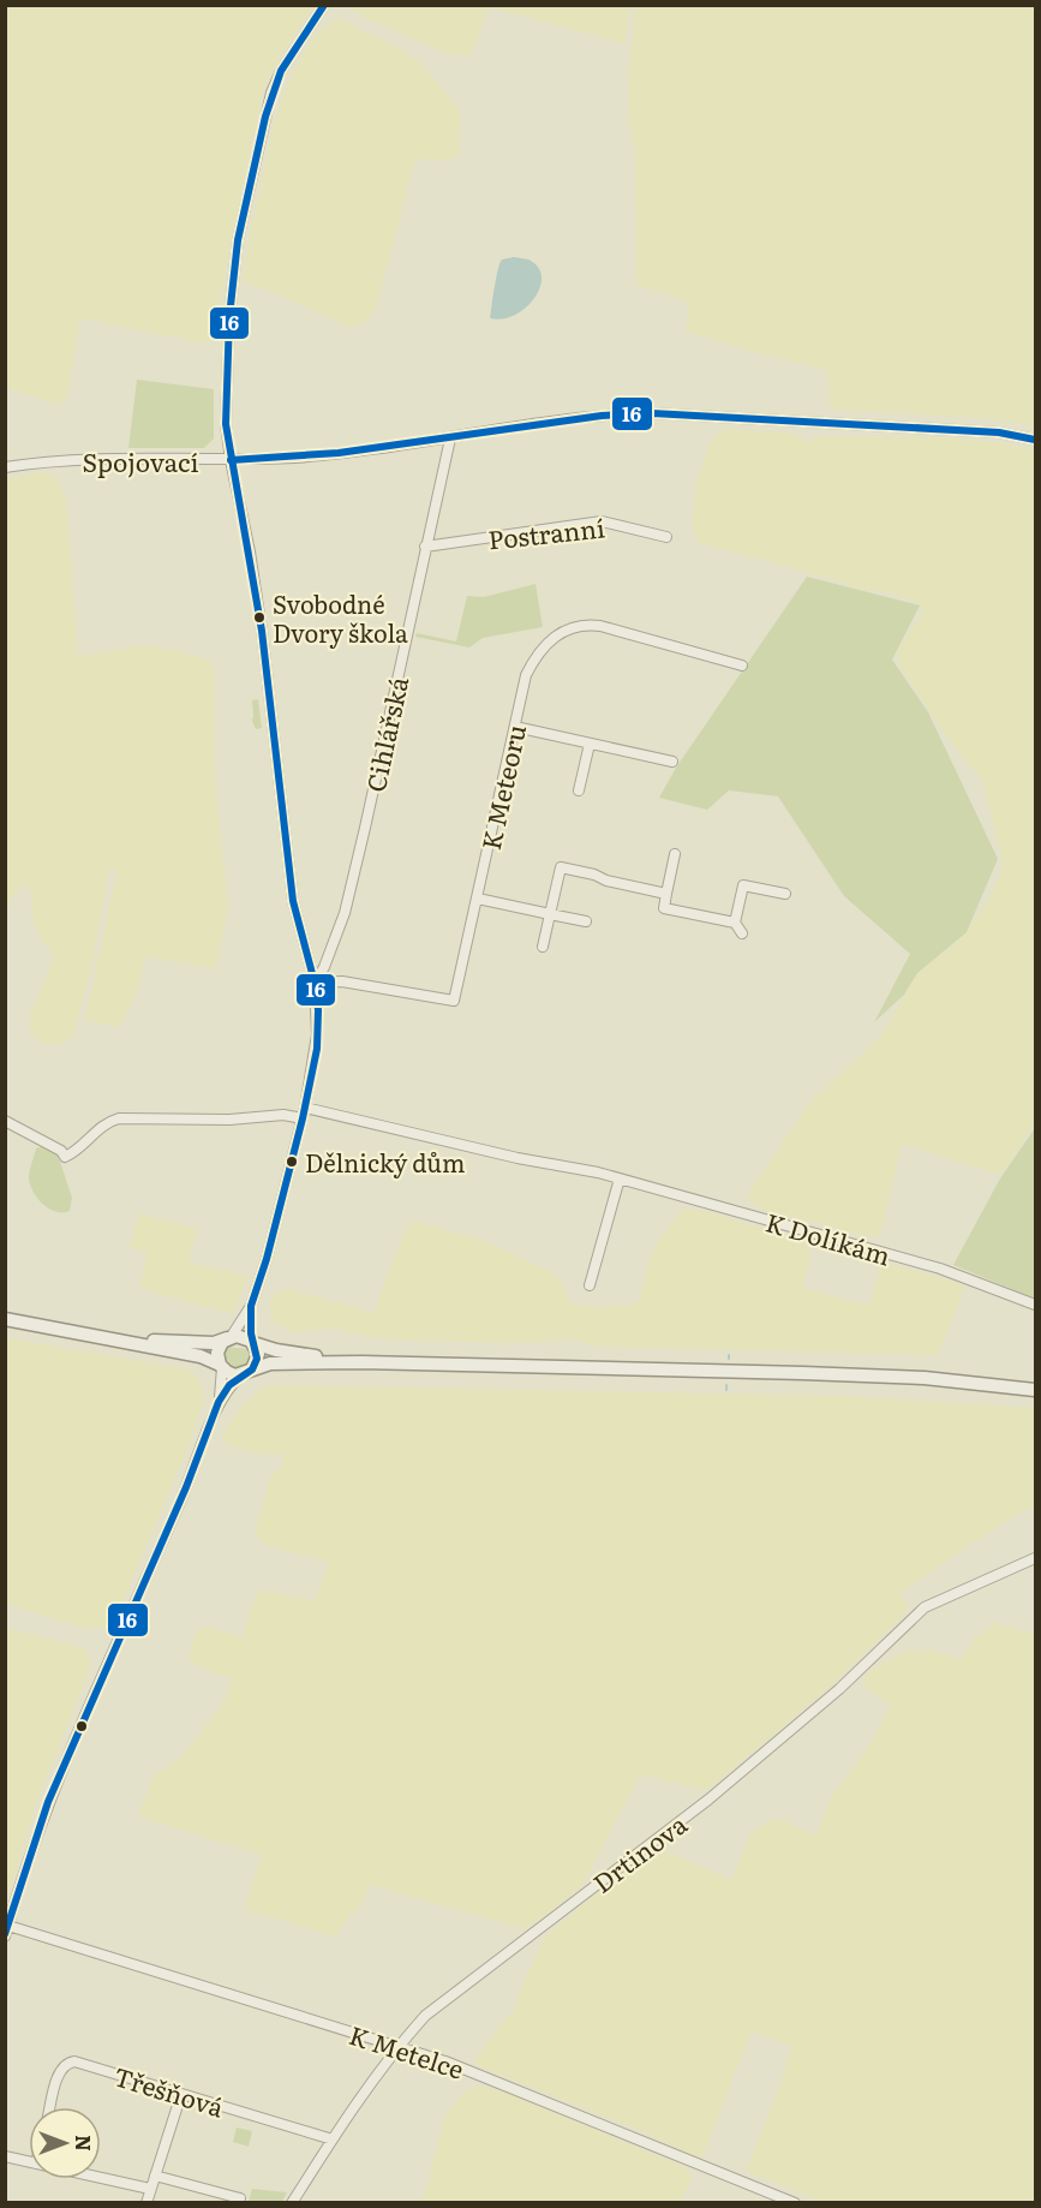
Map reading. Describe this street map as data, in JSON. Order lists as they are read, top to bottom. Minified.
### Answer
{"streets":{"street":["Spojovací","Postranní","Cihlářská","K Meteoru","K Dolíkám","Drtinova","K Metelce","Třešňová"]},"crossings":[["Spojovací","Cihlářská"],["Postranní","Cihlářská"],["Cihlářská","K Meteoru"],["Drtinova","K Metelce"],["Drtinova","Třešňová"]],"places":["Svobodné Dvory škola","Dělnický dům"],"lines":["transit line 16"],"north":"right"}
